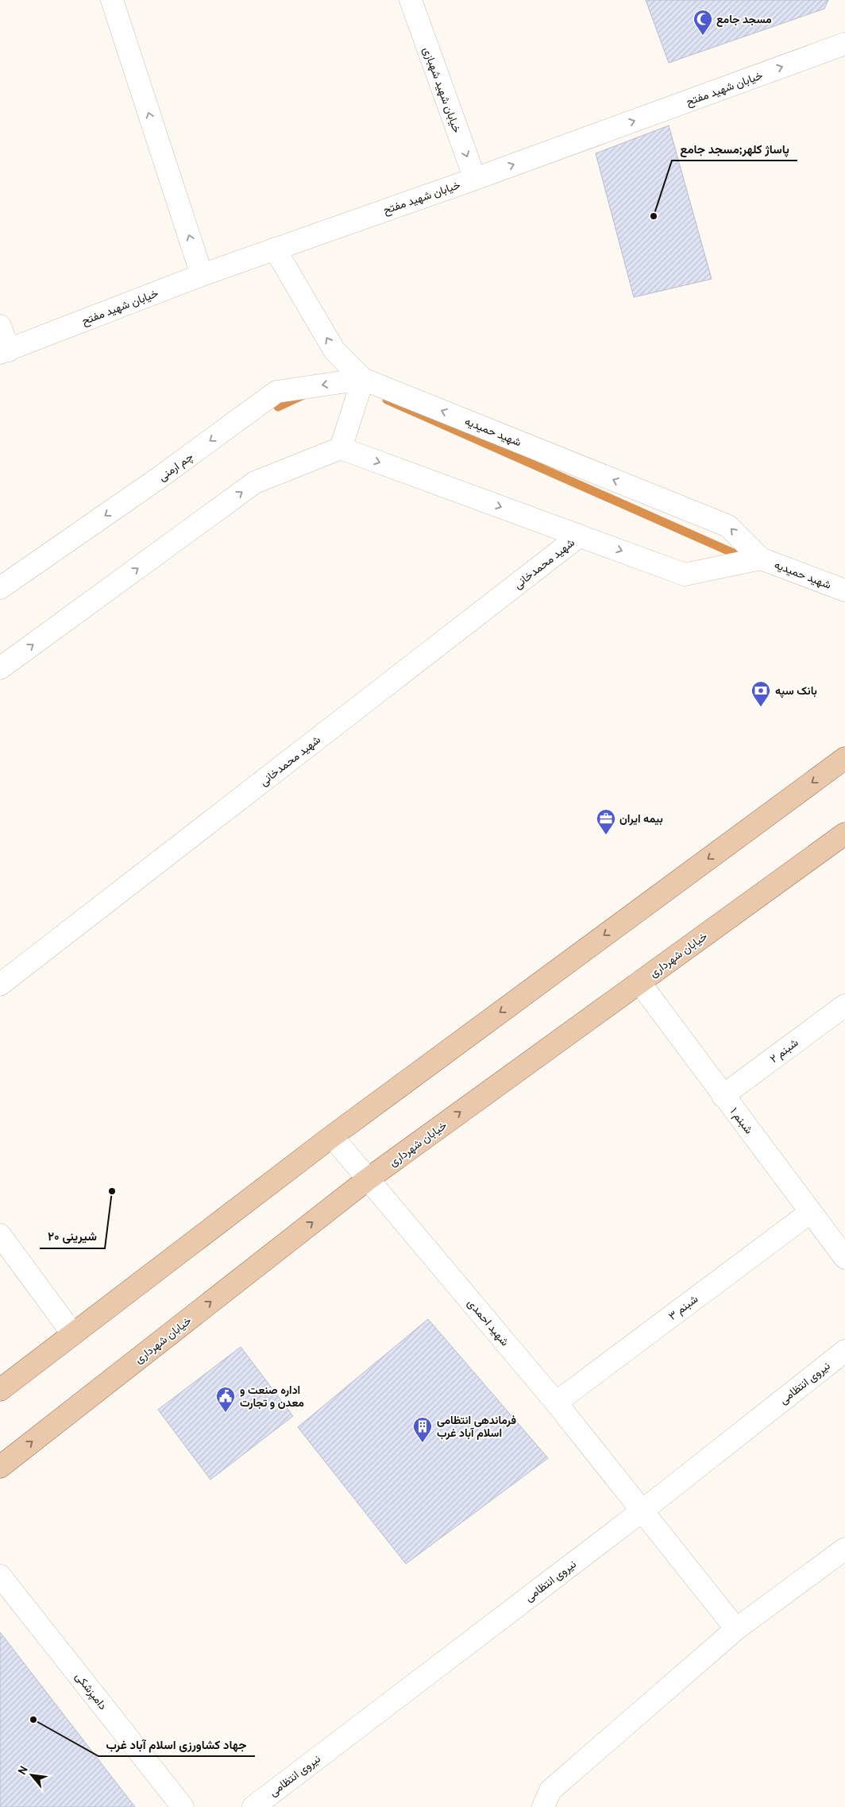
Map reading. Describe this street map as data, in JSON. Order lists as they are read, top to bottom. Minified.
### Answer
{"streets":{"main road":["خیابان شهرداری"],"street":["خیابان شهید مفتح","خیابان شهید شهبازی","شهید حمیدیه","چم ارمنی","شهید محمدخانی","شبنم ۲","شبنم ۱","شبنم ۳","شهید احمدی","نیروی انتظامی","دامپزشکی"]},"crossings":[["خیابان شهید مفتح","خیابان شهید شهبازی"],["خیابان شهید مفتح","شهید حمیدیه"],["شهید حمیدیه","چم ارمنی"],["شهید حمیدیه","شهید محمدخانی"],["خیابان شهرداری","شبنم ۱"],["خیابان شهرداری","شهید احمدی"],["شبنم ۲","شبنم ۱"],["شبنم ۱","شبنم ۳"],["شبنم ۳","شهید احمدی"],["شهید احمدی","نیروی انتظامی"]],"one_way":["خیابان شهید مفتح","خیابان شهید شهبازی"],"places":{"mosque":["مسجد جامع"],"other":["پاساژ کلهر;مسجد جامع","شیرینی ۲۰","جهاد کشاورزی اسلام آباد غرب"],"bank":["بانک سپه"],"office":["بیمه ایران"],"public building":["اداره صنعت و معدن و تجارت"],"building":["فرماندهی انتظامی اسلام آباد غرب"]},"north":"top left"}
